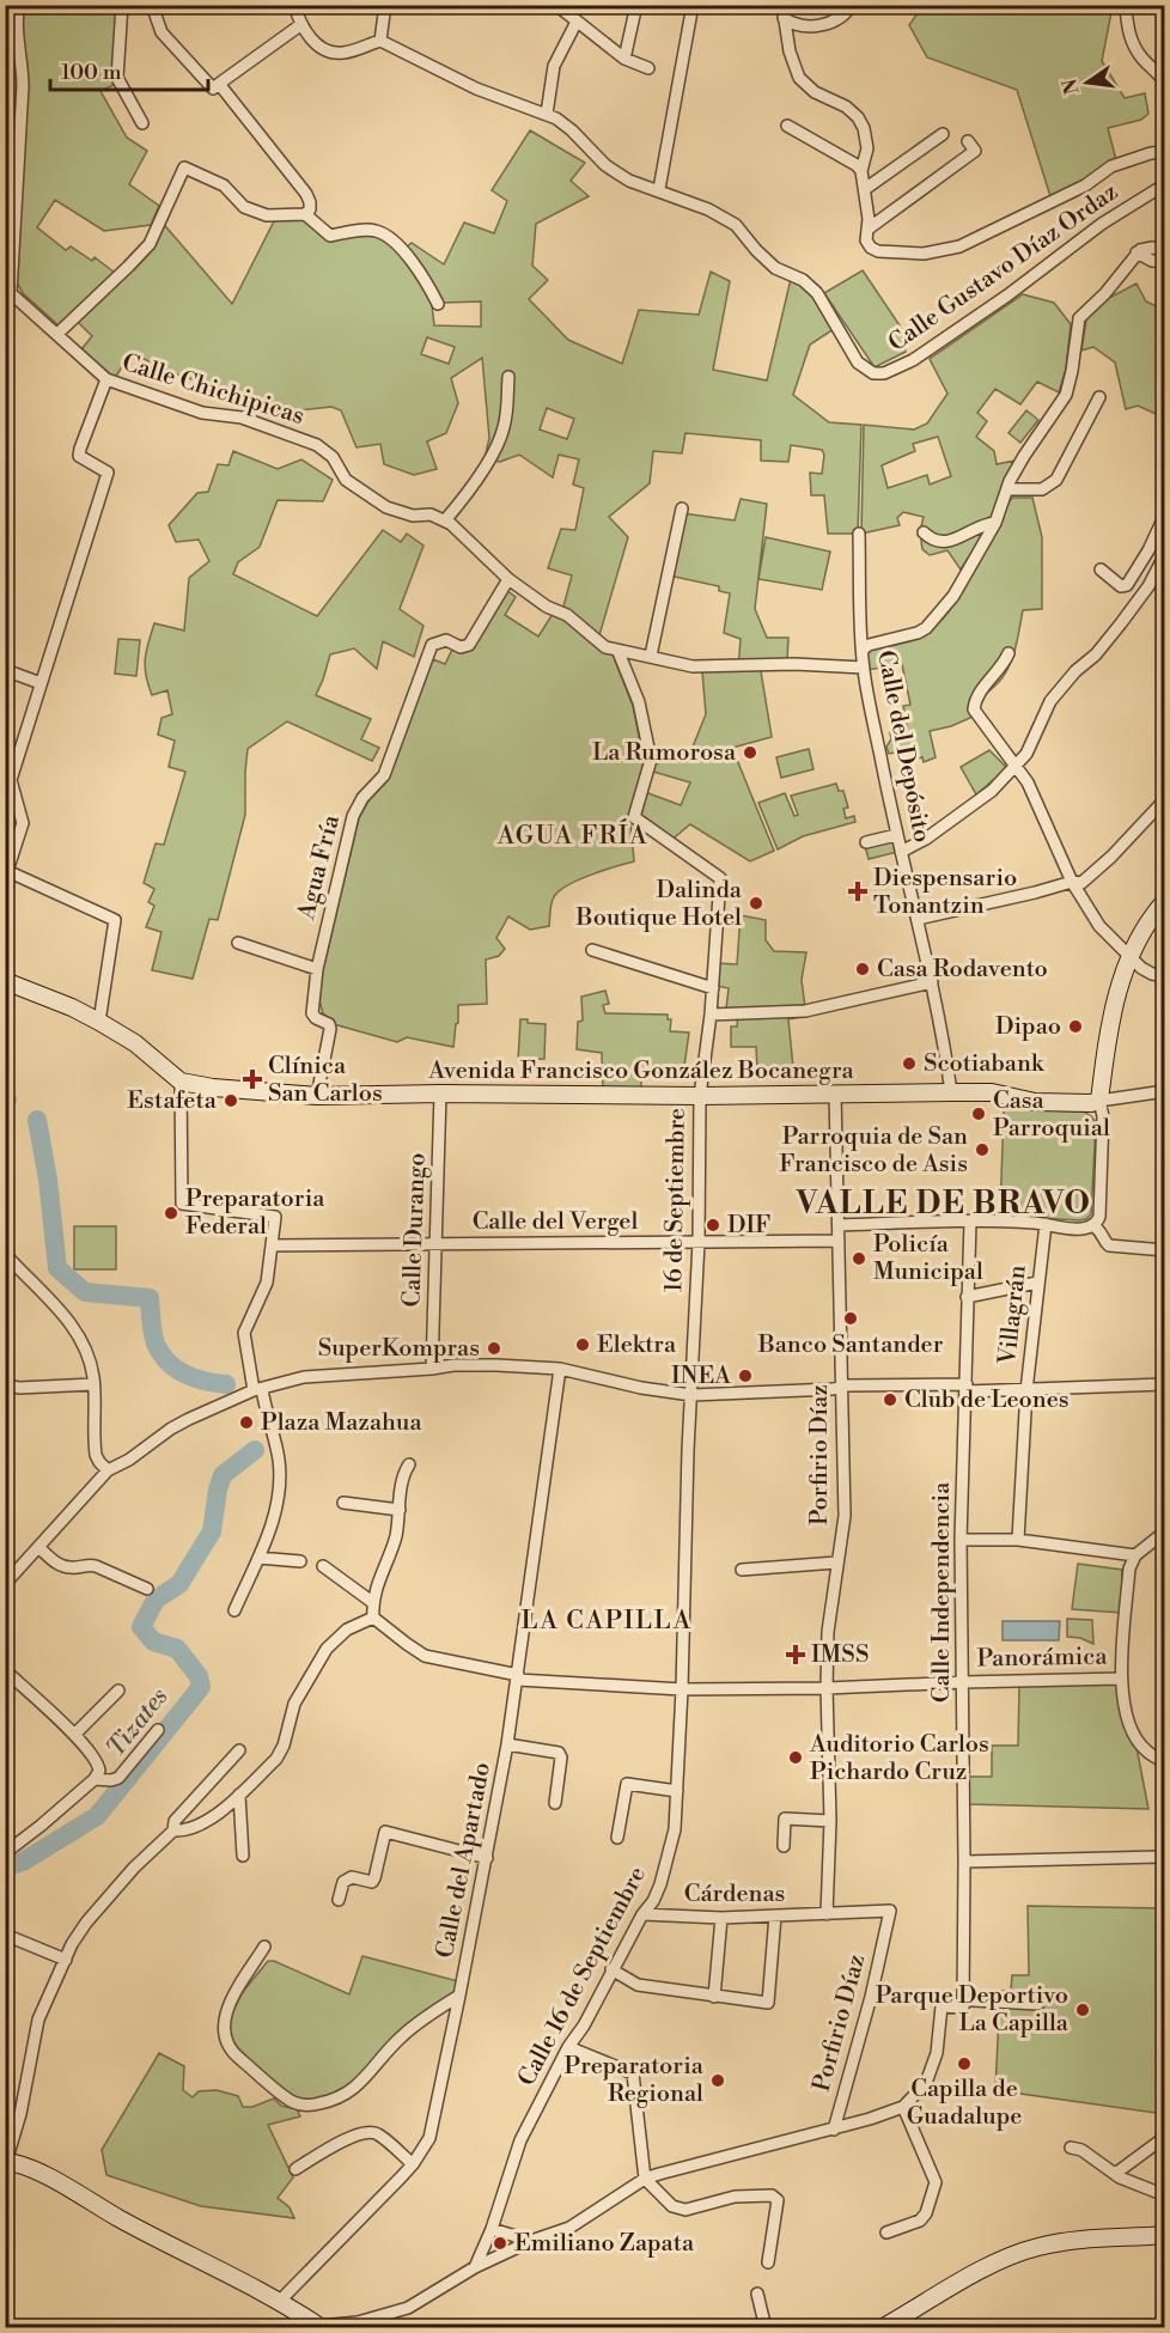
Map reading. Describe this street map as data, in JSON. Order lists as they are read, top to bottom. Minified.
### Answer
{"streets":{"street":["Calle Gustavo Díaz Ordaz","Calle Chichipicas","Calle del Depósito","Agua Fría","Avenida Francisco González Bocanegra","16 de Septiembre","Calle del Vergel","Calle Durango","Villagrán","Porfirio Díaz","Calle Independencia","Panorámica","Calle del Apartado","Cárdenas","Calle 16 de Septiembre"]},"crossings":[["Calle del Depósito","Avenida Francisco González Bocanegra"],["Agua Fría","Avenida Francisco González Bocanegra"],["Avenida Francisco González Bocanegra","16 de Septiembre"],["Avenida Francisco González Bocanegra","Calle Durango"],["Avenida Francisco González Bocanegra","Porfirio Díaz"],["16 de Septiembre","Calle del Vergel"],["16 de Septiembre","Calle 16 de Septiembre"],["Calle del Vergel","Calle Durango"],["Calle del Vergel","Porfirio Díaz"],["Porfirio Díaz","Panorámica"],["Porfirio Díaz","Cárdenas"],["Calle Independencia","Panorámica"],["Panorámica","Calle del Apartado"],["Panorámica","Calle 16 de Septiembre"],["Cárdenas","Calle 16 de Septiembre"]],"districts":["AGUA FRÍA","VALLE DE BRAVO","LA CAPILLA"],"water":["Tizates"],"places":{"other":["La Rumorosa","Dalinda Boutique Hotel","Casa Rodavento","Dipao","Scotiabank","Estafeta","Casa Parroquial","Parroquia de San Francisco de Asis","Preparatoria Federal","DIF","Policía Municipal","Banco Santander","Elektra","SuperKompras","INEA","Club de Leones","Plaza Mazahua","Auditorio Carlos Pichardo Cruz","Parque Deportivo La Capilla","Capilla de Guadalupe","Preparatoria Regional","Emiliano Zapata"],"health":["Diespensario Tonantzin","Clínica San Carlos","IMSS"]},"scale_bar":"100 m","north":"left"}
